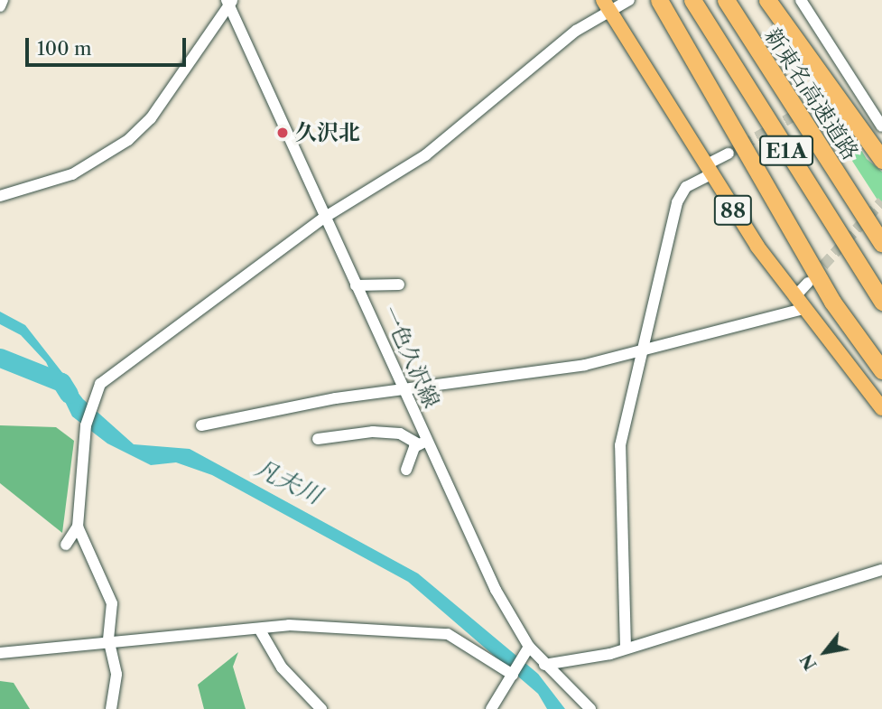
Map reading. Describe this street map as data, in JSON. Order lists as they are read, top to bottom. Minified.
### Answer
{"streets":{"highway":["新東名高速道路","E1A"],"main road":["88"],"street":["一色久沢線"]},"water":["凡夫川"],"places":["久沢北"],"scale_bar":"100 m","north":"bottom left"}
